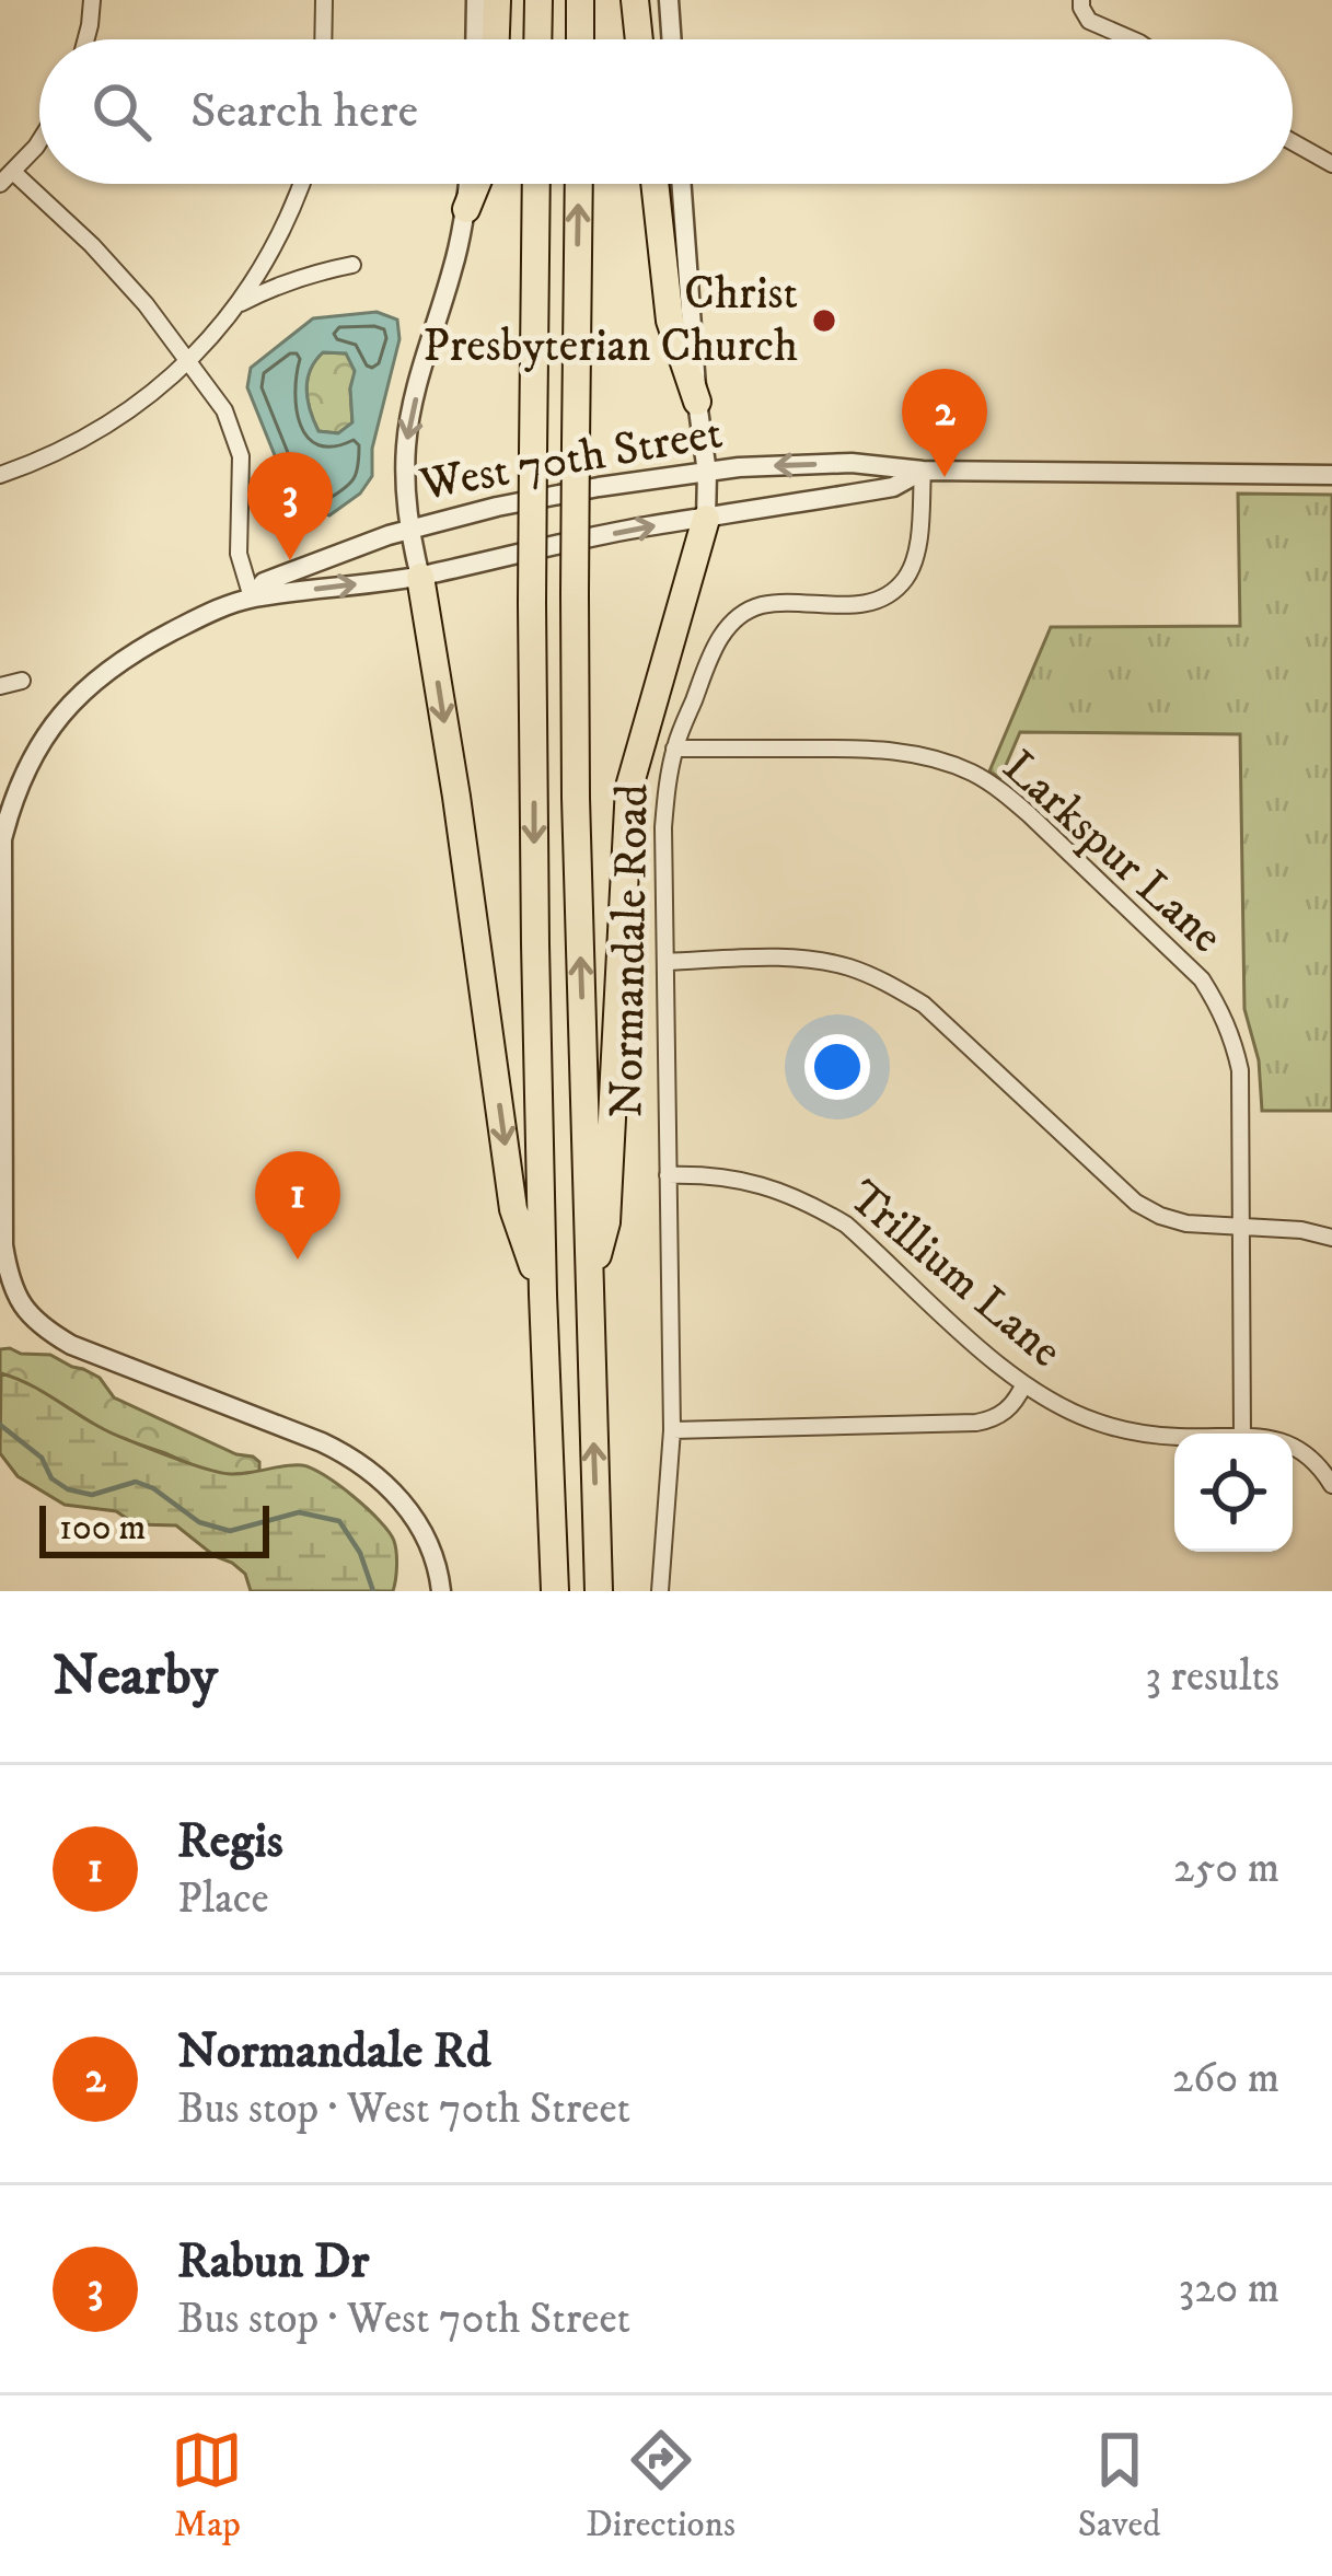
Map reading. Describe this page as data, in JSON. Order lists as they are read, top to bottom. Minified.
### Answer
{"streets":{"street":["West 70th Street","Larkspur Lane","Normandale Road","Trillium Lane"]},"crossings":[["West 70th Street","Normandale Road"],["Larkspur Lane","Normandale Road"],["Normandale Road","Trillium Lane"]],"places":["Christ Presbyterian Church"],"scale_bar":"100 m","page":{"search":"Search here","pins":["2","3","1"],"scale":"100 m","heading":["Nearby","3 results"],"list":[{"mark":"1","name":"Regis","note":"Place","value":"250 m"},{"mark":"2","name":"Normandale Rd","note":"Bus stop · West 70th Street","value":"260 m"},{"mark":"3","name":"Rabun Dr","note":"Bus stop · West 70th Street","value":"320 m"}],"nav":["Map","Directions","Saved"]}}
